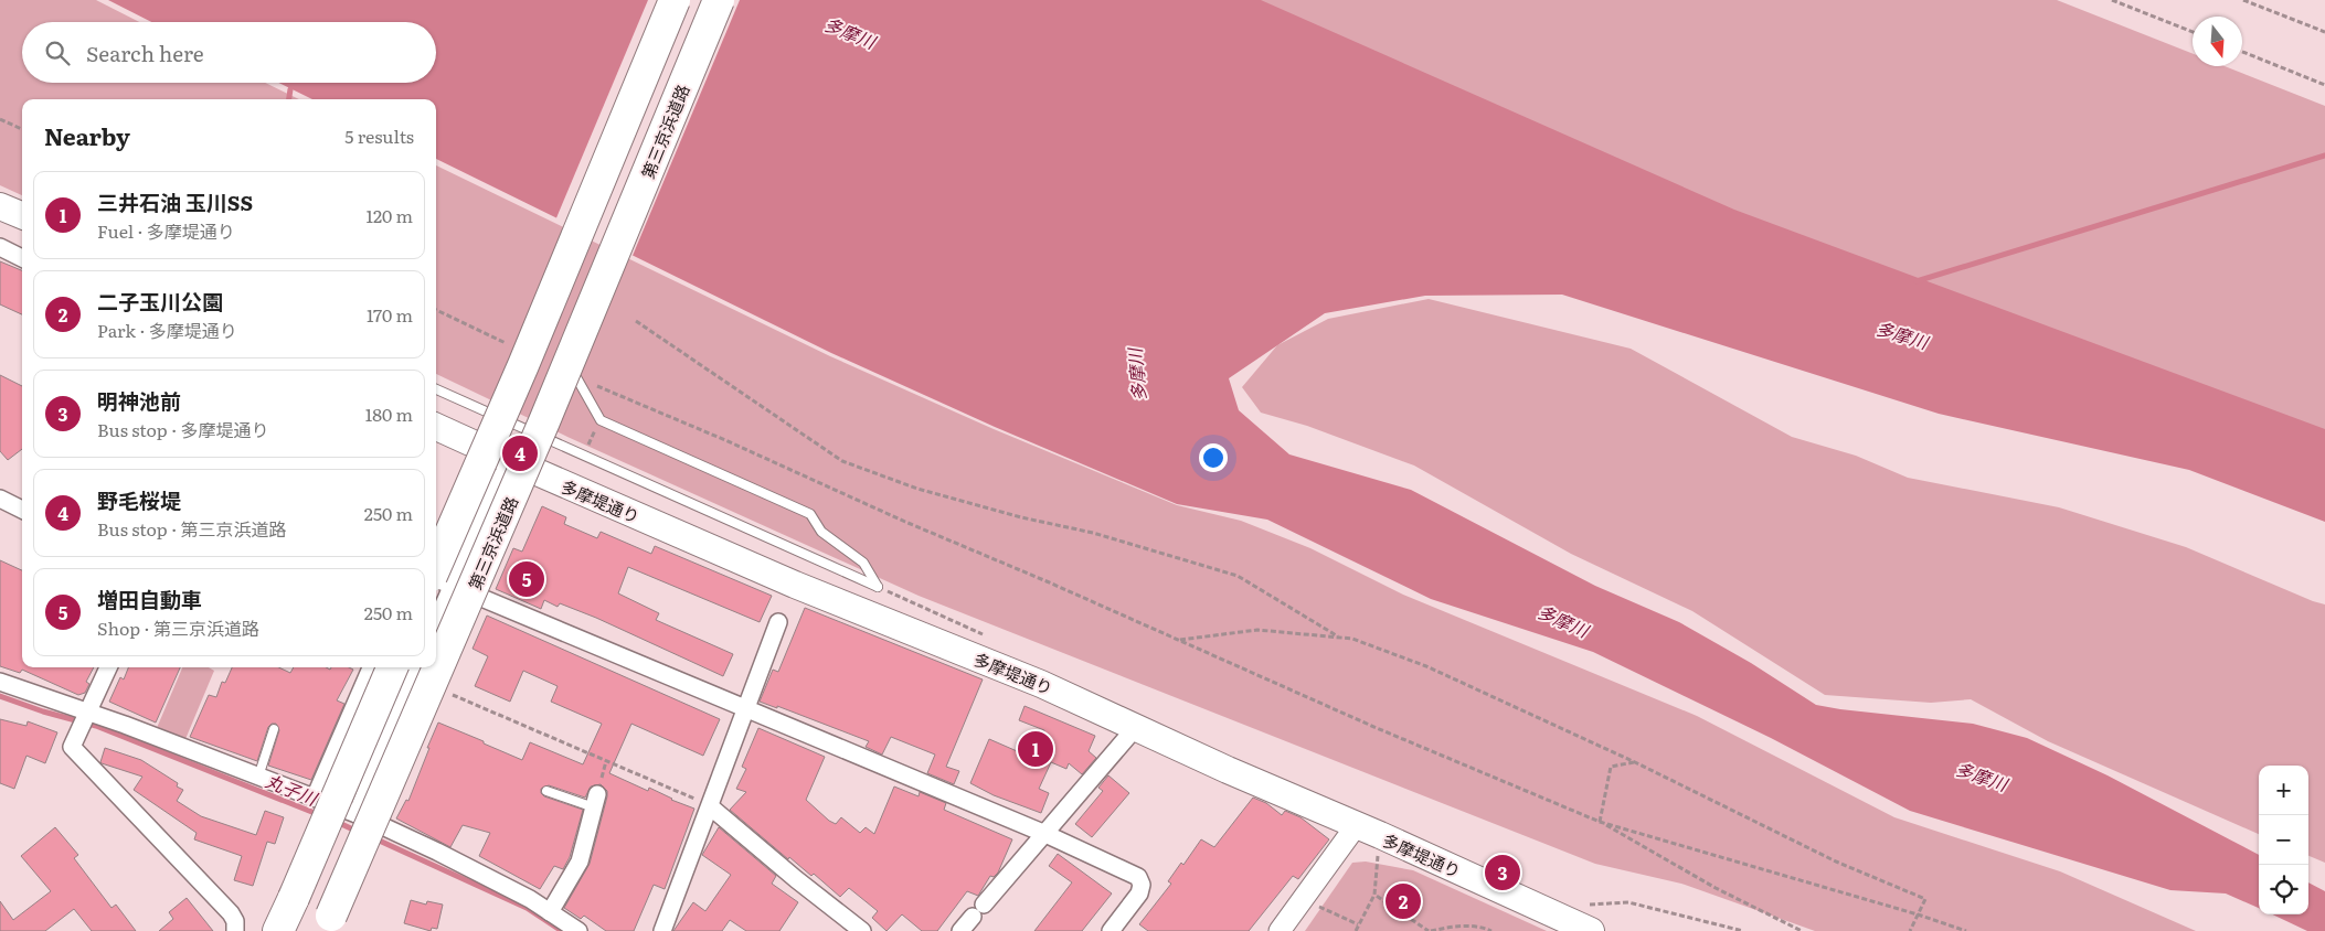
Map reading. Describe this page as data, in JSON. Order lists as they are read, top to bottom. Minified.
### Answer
{"streets":{"highway":["第三京浜道路"],"main road":["多摩堤通り"]},"water":["多摩川","丸子川"],"north":"bottom","page":{"search":"Search here","heading":["Nearby","5 results"],"list":[{"mark":"1","name":"三井石油 玉川SS","note":"Fuel · 多摩堤通り","value":"120 m"},{"mark":"2","name":"二子玉川公園","note":"Park · 多摩堤通り","value":"170 m"},{"mark":"3","name":"明神池前","note":"Bus stop · 多摩堤通り","value":"180 m"},{"mark":"4","name":"野毛桜堤","note":"Bus stop · 第三京浜道路","value":"250 m"},{"mark":"5","name":"増田自動車","note":"Shop · 第三京浜道路","value":"250 m"}],"pins":["4","5","1","3","2"],"map_buttons":["+","−"]}}
